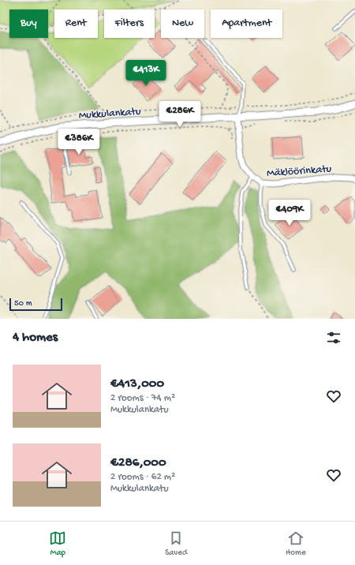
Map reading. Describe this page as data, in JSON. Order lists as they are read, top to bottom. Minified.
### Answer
{"streets":{"street":["Mukkulankatu","Mäklöörinkatu"]},"crossings":[["Mukkulankatu","Mäklöörinkatu"]],"scale_bar":"50 m","page":{"chip":["Buy","Rent","Filters","New","Apartment"],"price":["€413K","€286K","€386K","€409K"],"scale":"50 m","heading":"4 homes","list":[{"name":"€413,000","note":"2 rooms · 74 m² · Mukkulankatu"},{"name":"€286,000","note":"2 rooms · 62 m² · Mukkulankatu"}],"tabs":["Map","Saved","Home"]}}
